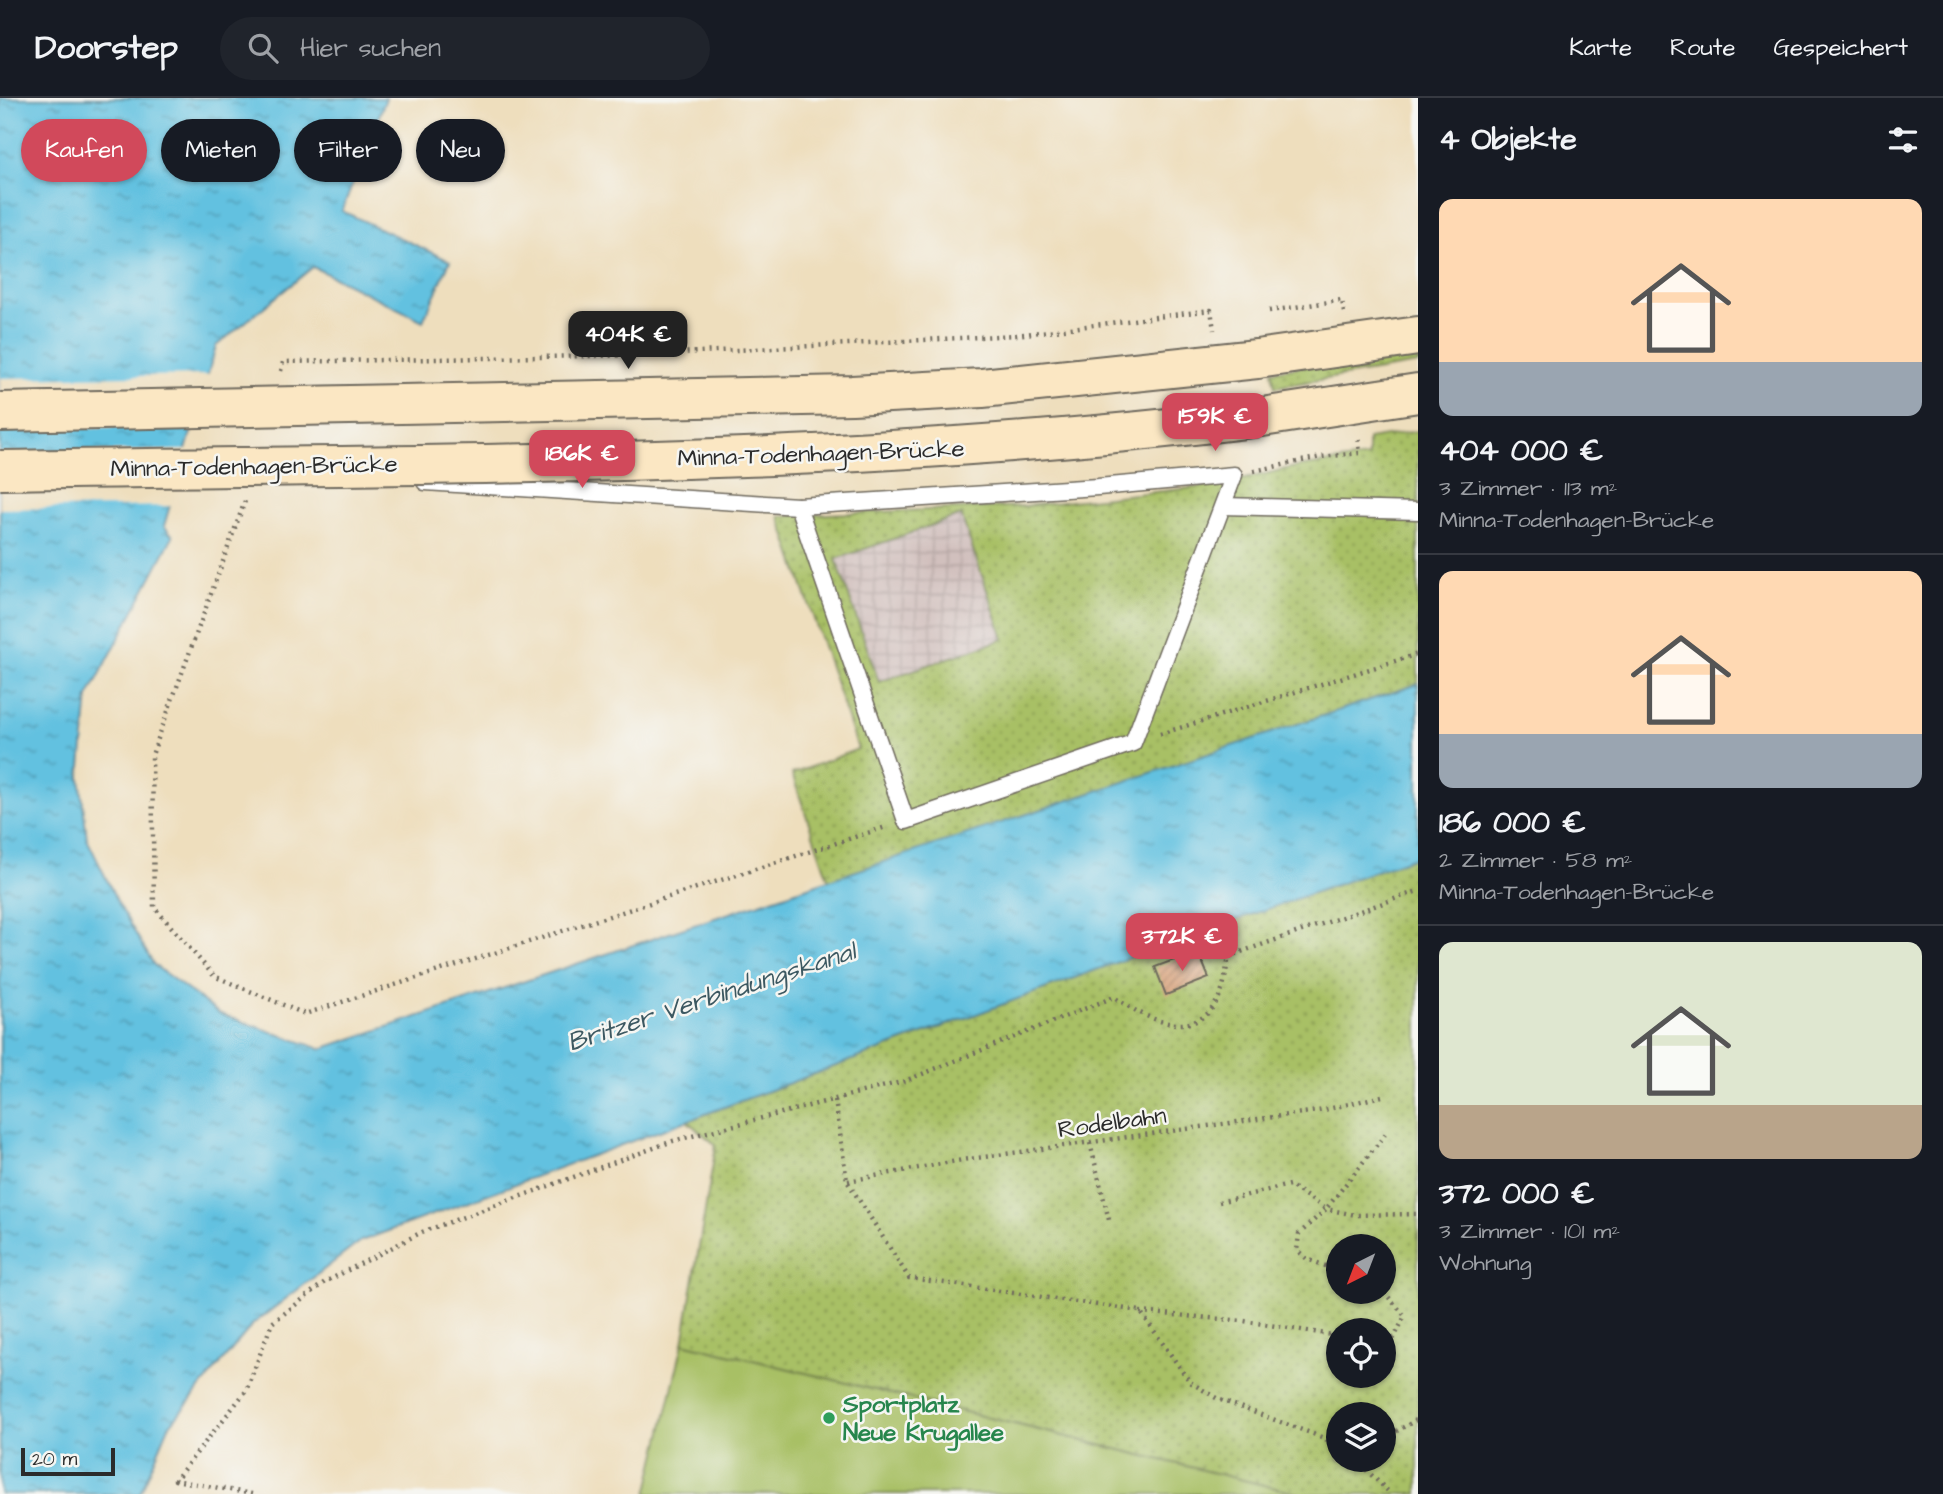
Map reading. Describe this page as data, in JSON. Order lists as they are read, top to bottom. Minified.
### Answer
{"streets":{"main road":["Minna-Todenhagen-Brücke"],"path":["Rodelbahn"]},"water":["Britzer Verbindungskanal"],"places":["Sportplatz Neue Krugallee"],"scale_bar":"20 m","north":"bottom left","page":{"header":"Doorstep","search":"Hier suchen","nav":["Karte","Route","Gespeichert"],"heading":"4 Objekte","chip":["Kaufen","Mieten","Filter","Neu"],"list":[{"name":"404 000 €","note":"3 Zimmer · 113 m² · Minna-Todenhagen-Brücke"},{"name":"186 000 €","note":"2 Zimmer · 58 m² · Minna-Todenhagen-Brücke"},{"name":"372 000 €","note":"3 Zimmer · 101 m² · Wohnung"}],"price":["404K €","159K €","186K €","372K €"],"scale":"20 m"}}
